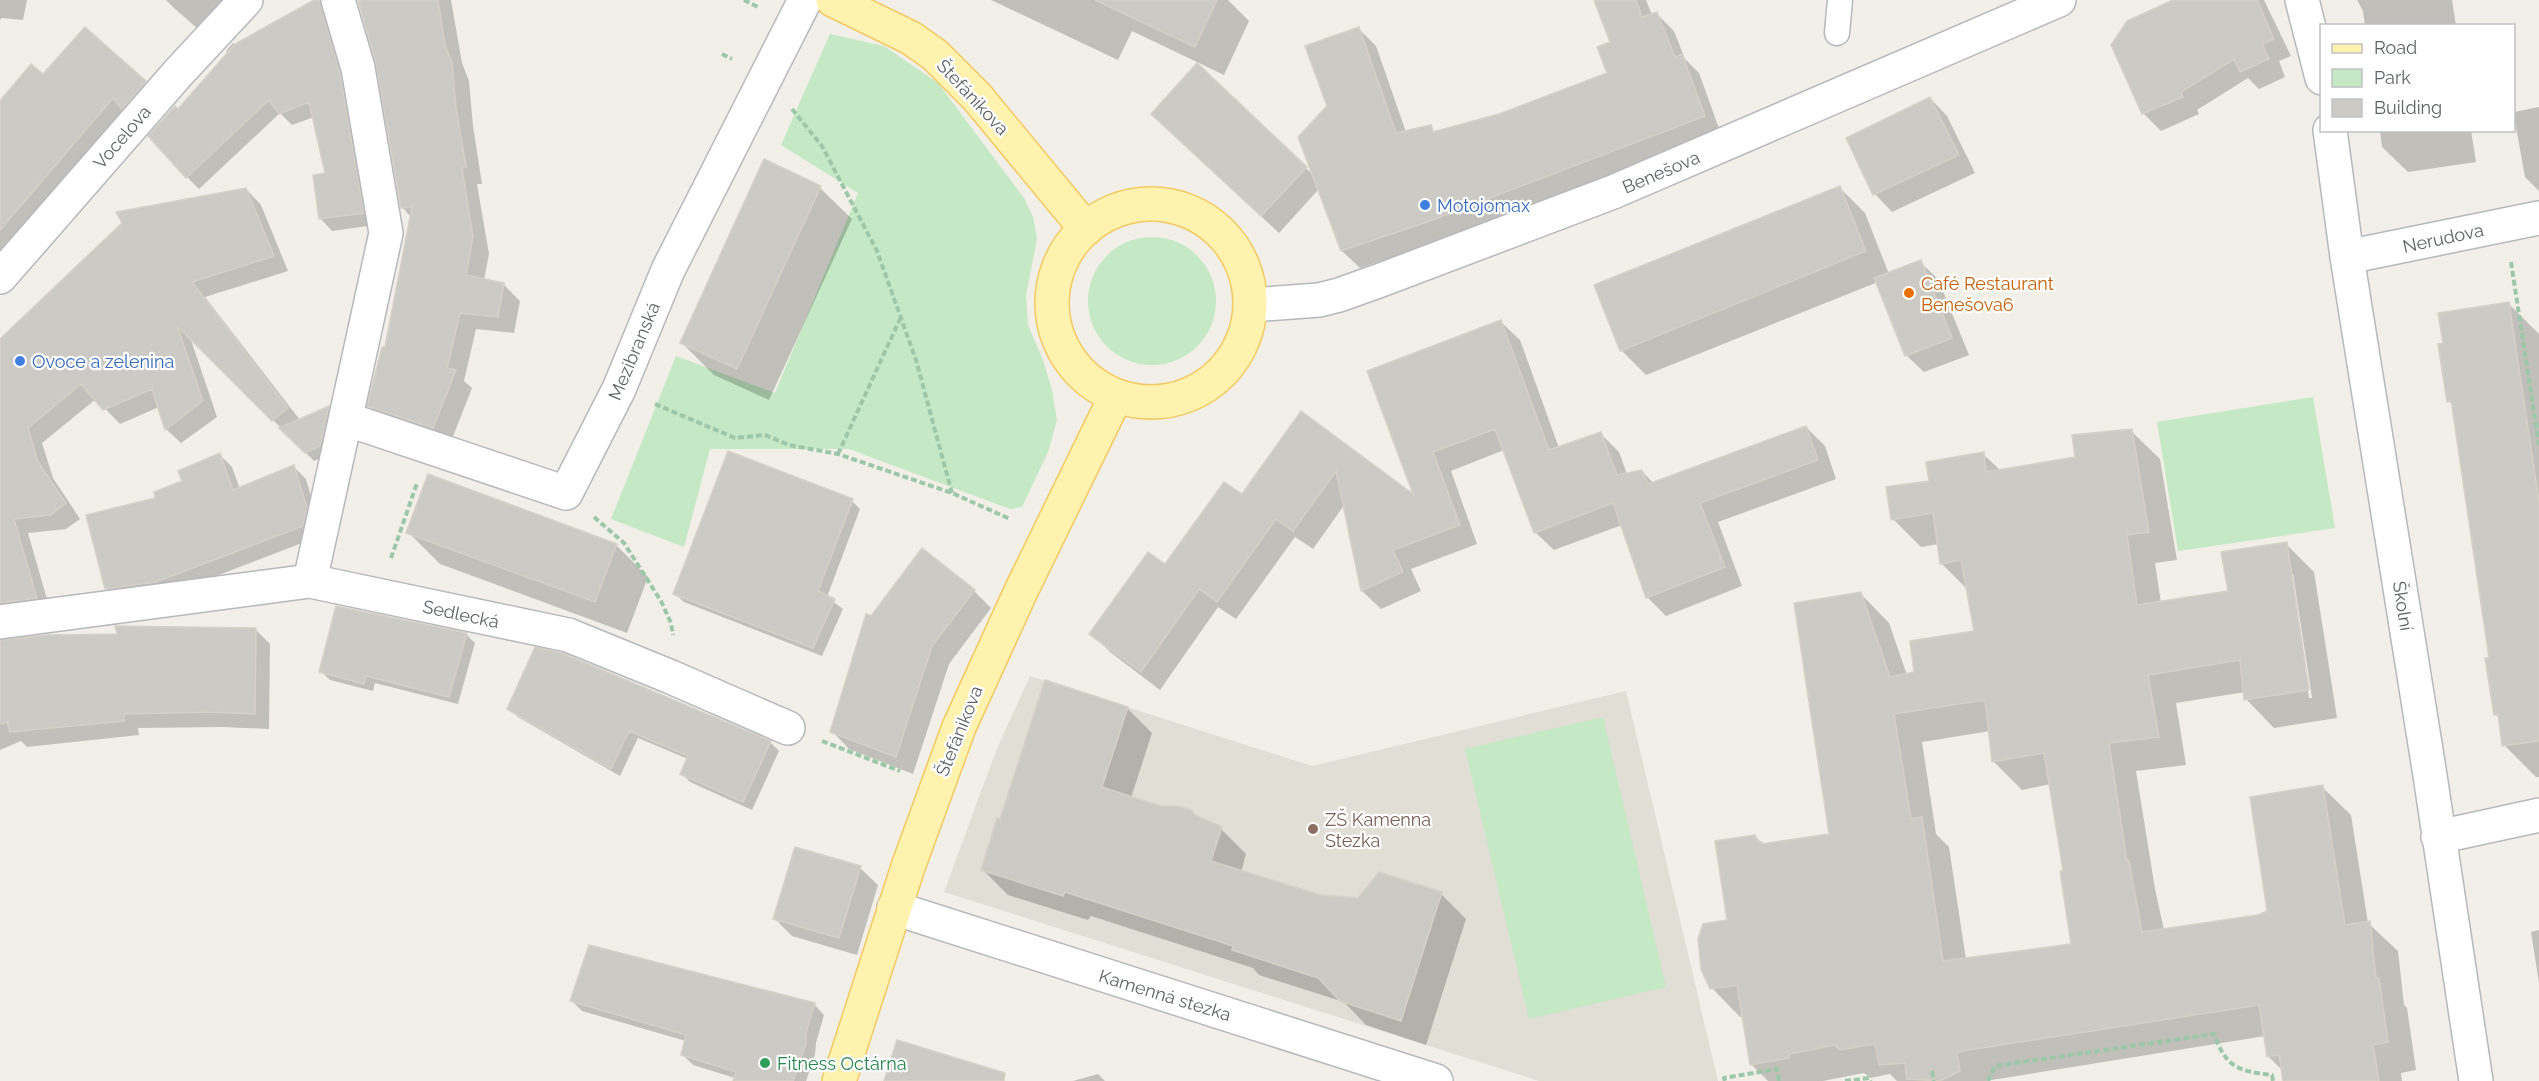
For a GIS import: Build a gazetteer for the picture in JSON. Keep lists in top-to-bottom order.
{
  "streets": {
    "main road": ["Štefánikova"],
    "street": [
      "Vocelova",
      "Benešova",
      "Nerudova",
      "Mezibranská",
      "Školní",
      "Sedlecká",
      "Kamenná stezka"
    ]
  },
  "crossings": [
    ["Štefánikova", "Benešova"],
    ["Štefánikova", "Kamenná stezka"],
    ["Nerudova", "Školní"]
  ],
  "places": [
    "Motojomax",
    "Café Restaurant Benešova6",
    "Ovoce a zelenina",
    "ZŠ Kamenna Stezka",
    "Fitness Octárna"
  ],
  "legend": ["Road", "Park", "Building"]
}
